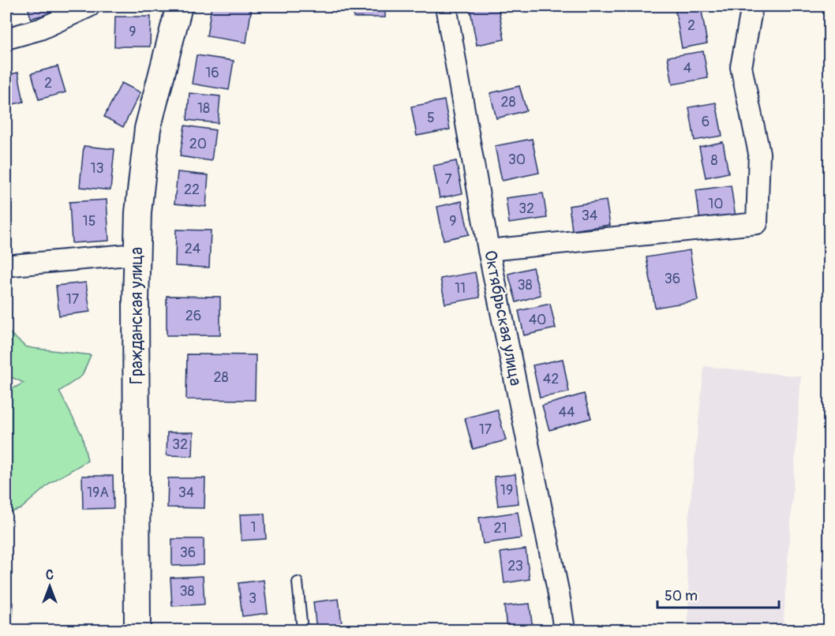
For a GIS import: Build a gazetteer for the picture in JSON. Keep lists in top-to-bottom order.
{
  "streets": {
    "street": ["Гражданская улица", "Октябрьская улица"]
  },
  "house_numbers": [
    "2",
    "9",
    "4",
    "16",
    "2",
    "28",
    "18",
    "5",
    "6",
    "20",
    "30",
    "8",
    "13",
    "7",
    "22",
    "10",
    "32",
    "34",
    "15",
    "9",
    "24",
    "36",
    "38",
    "11",
    "17",
    "26",
    "40",
    "28",
    "42",
    "44",
    "17",
    "32",
    "19",
    "19А",
    "34",
    "1",
    "21",
    "36",
    "23",
    "38",
    "3"
  ],
  "scale_bar": "50 m",
  "north": "top"
}
